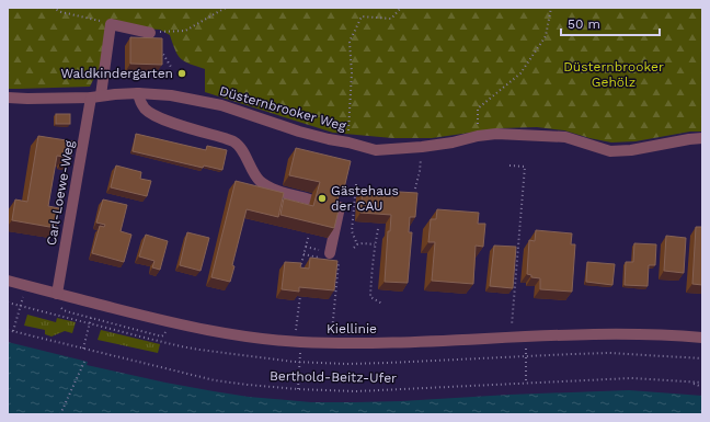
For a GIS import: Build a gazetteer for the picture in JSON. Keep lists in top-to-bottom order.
{
  "streets": {
    "street": ["Düsternbrooker Weg", "Carl-Loewe-Weg", "Kiellinie"],
    "path": ["Berthold-Beitz-Ufer"]
  },
  "crossings": [
    ["Düsternbrooker Weg", "Carl-Loewe-Weg"],
    ["Carl-Loewe-Weg", "Kiellinie"]
  ],
  "parks": ["Düsternbrooker Gehölz"],
  "places": ["Waldkindergarten", "Gästehaus der CAU"],
  "scale_bar": "50 m"
}
